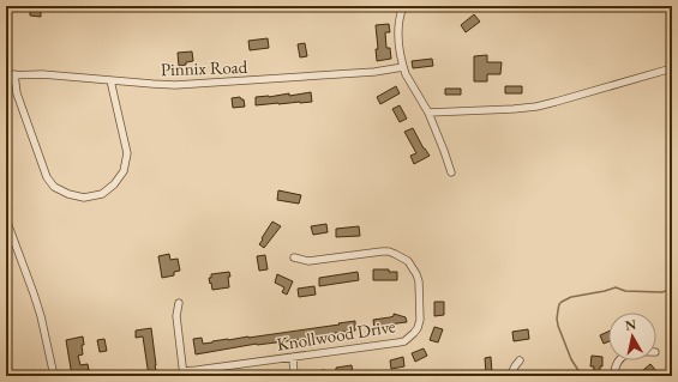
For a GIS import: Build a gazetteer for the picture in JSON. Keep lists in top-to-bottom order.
{
  "streets": {
    "street": ["Pinnix Road", "Knollwood Drive"]
  },
  "north": "top"
}
